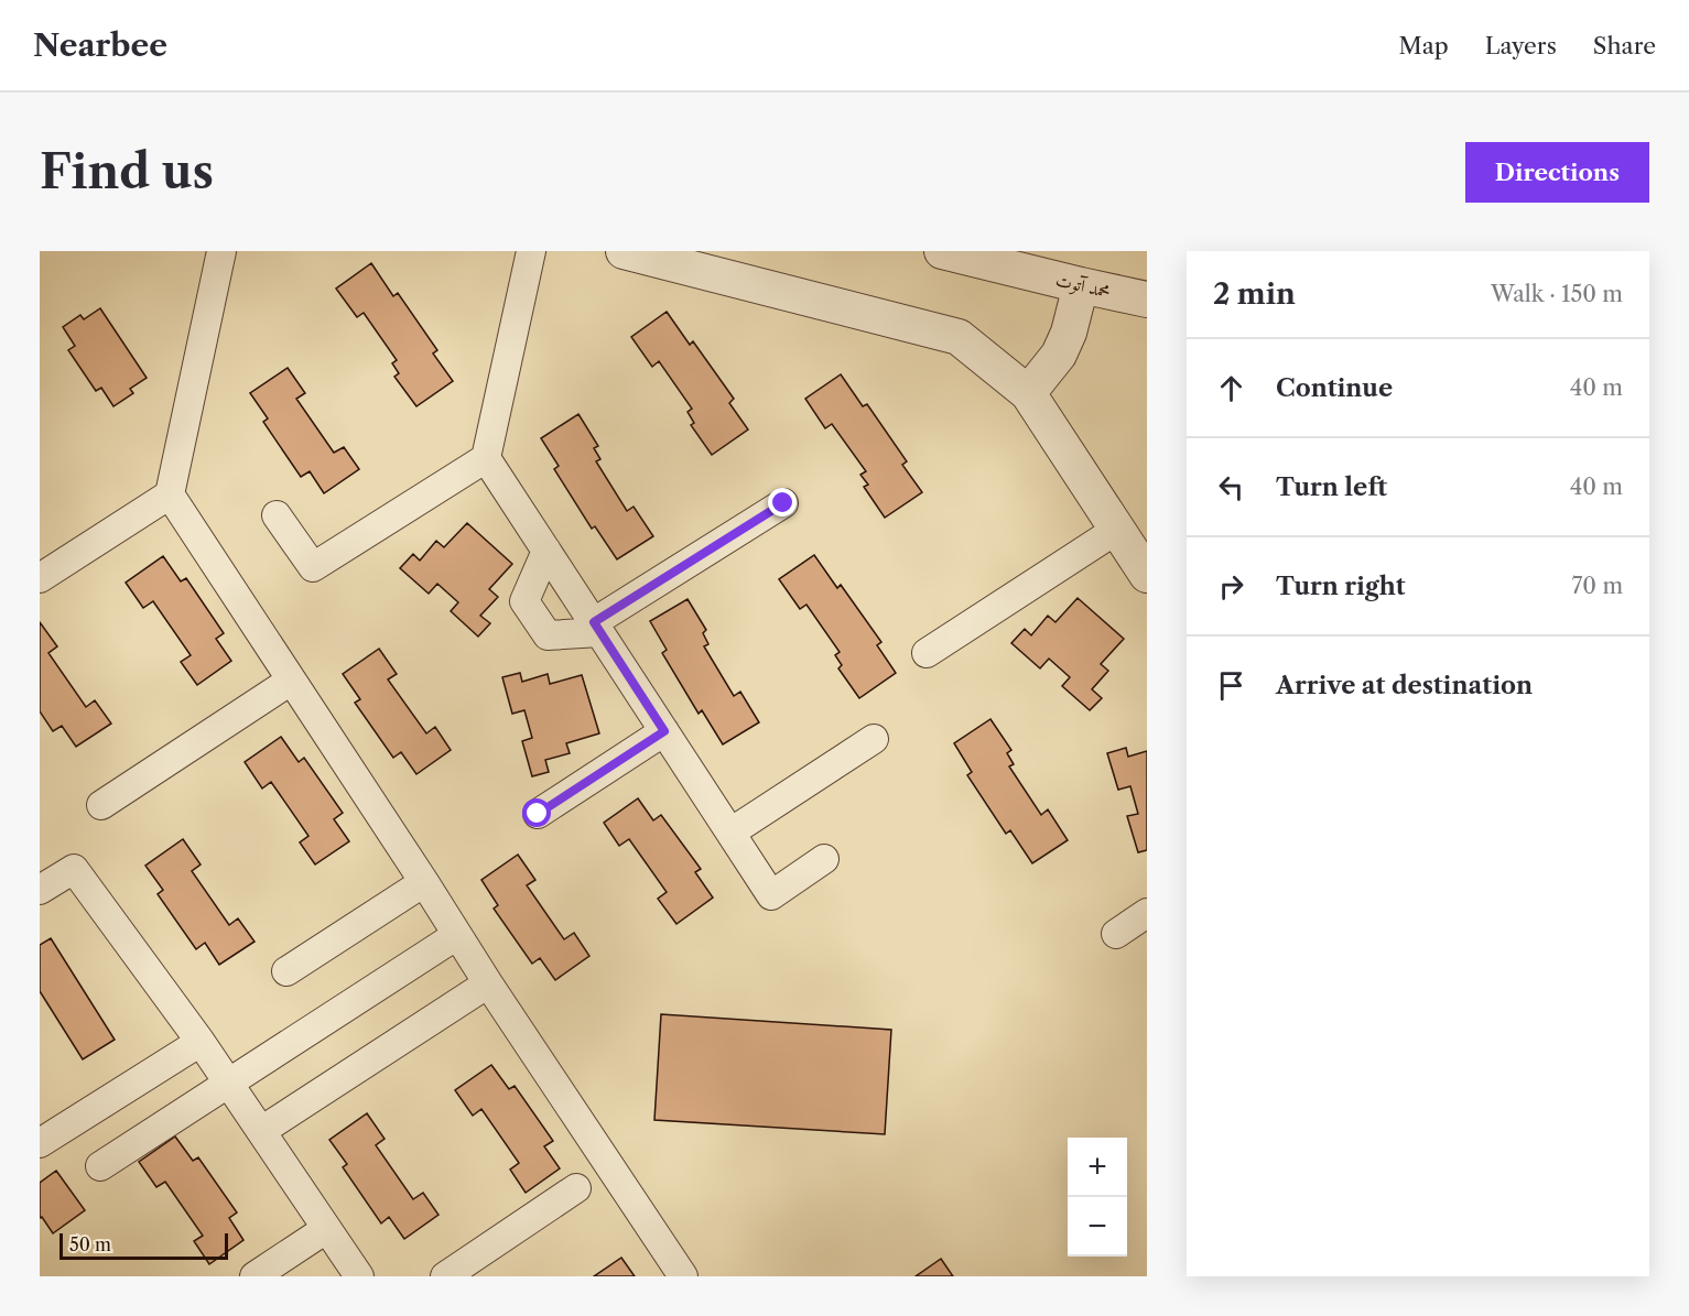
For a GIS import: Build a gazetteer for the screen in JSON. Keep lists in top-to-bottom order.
{
  "streets": {
    "street": ["محمد آتوت"]
  },
  "scale_bar": "50 m",
  "page": {
    "header": "Nearbee",
    "nav": ["Map", "Layers", "Share"],
    "buttons": "Directions",
    "title": "Find us",
    "heading": ["2 min", "Walk · 150 m"],
    "list": [
      ["Continue", "40 m"],
      ["Turn left", "40 m"],
      ["Turn right", "70 m"],
      "Arrive at destination"
    ],
    "map_buttons": ["+", "−"],
    "scale": "50 m"
  }
}
